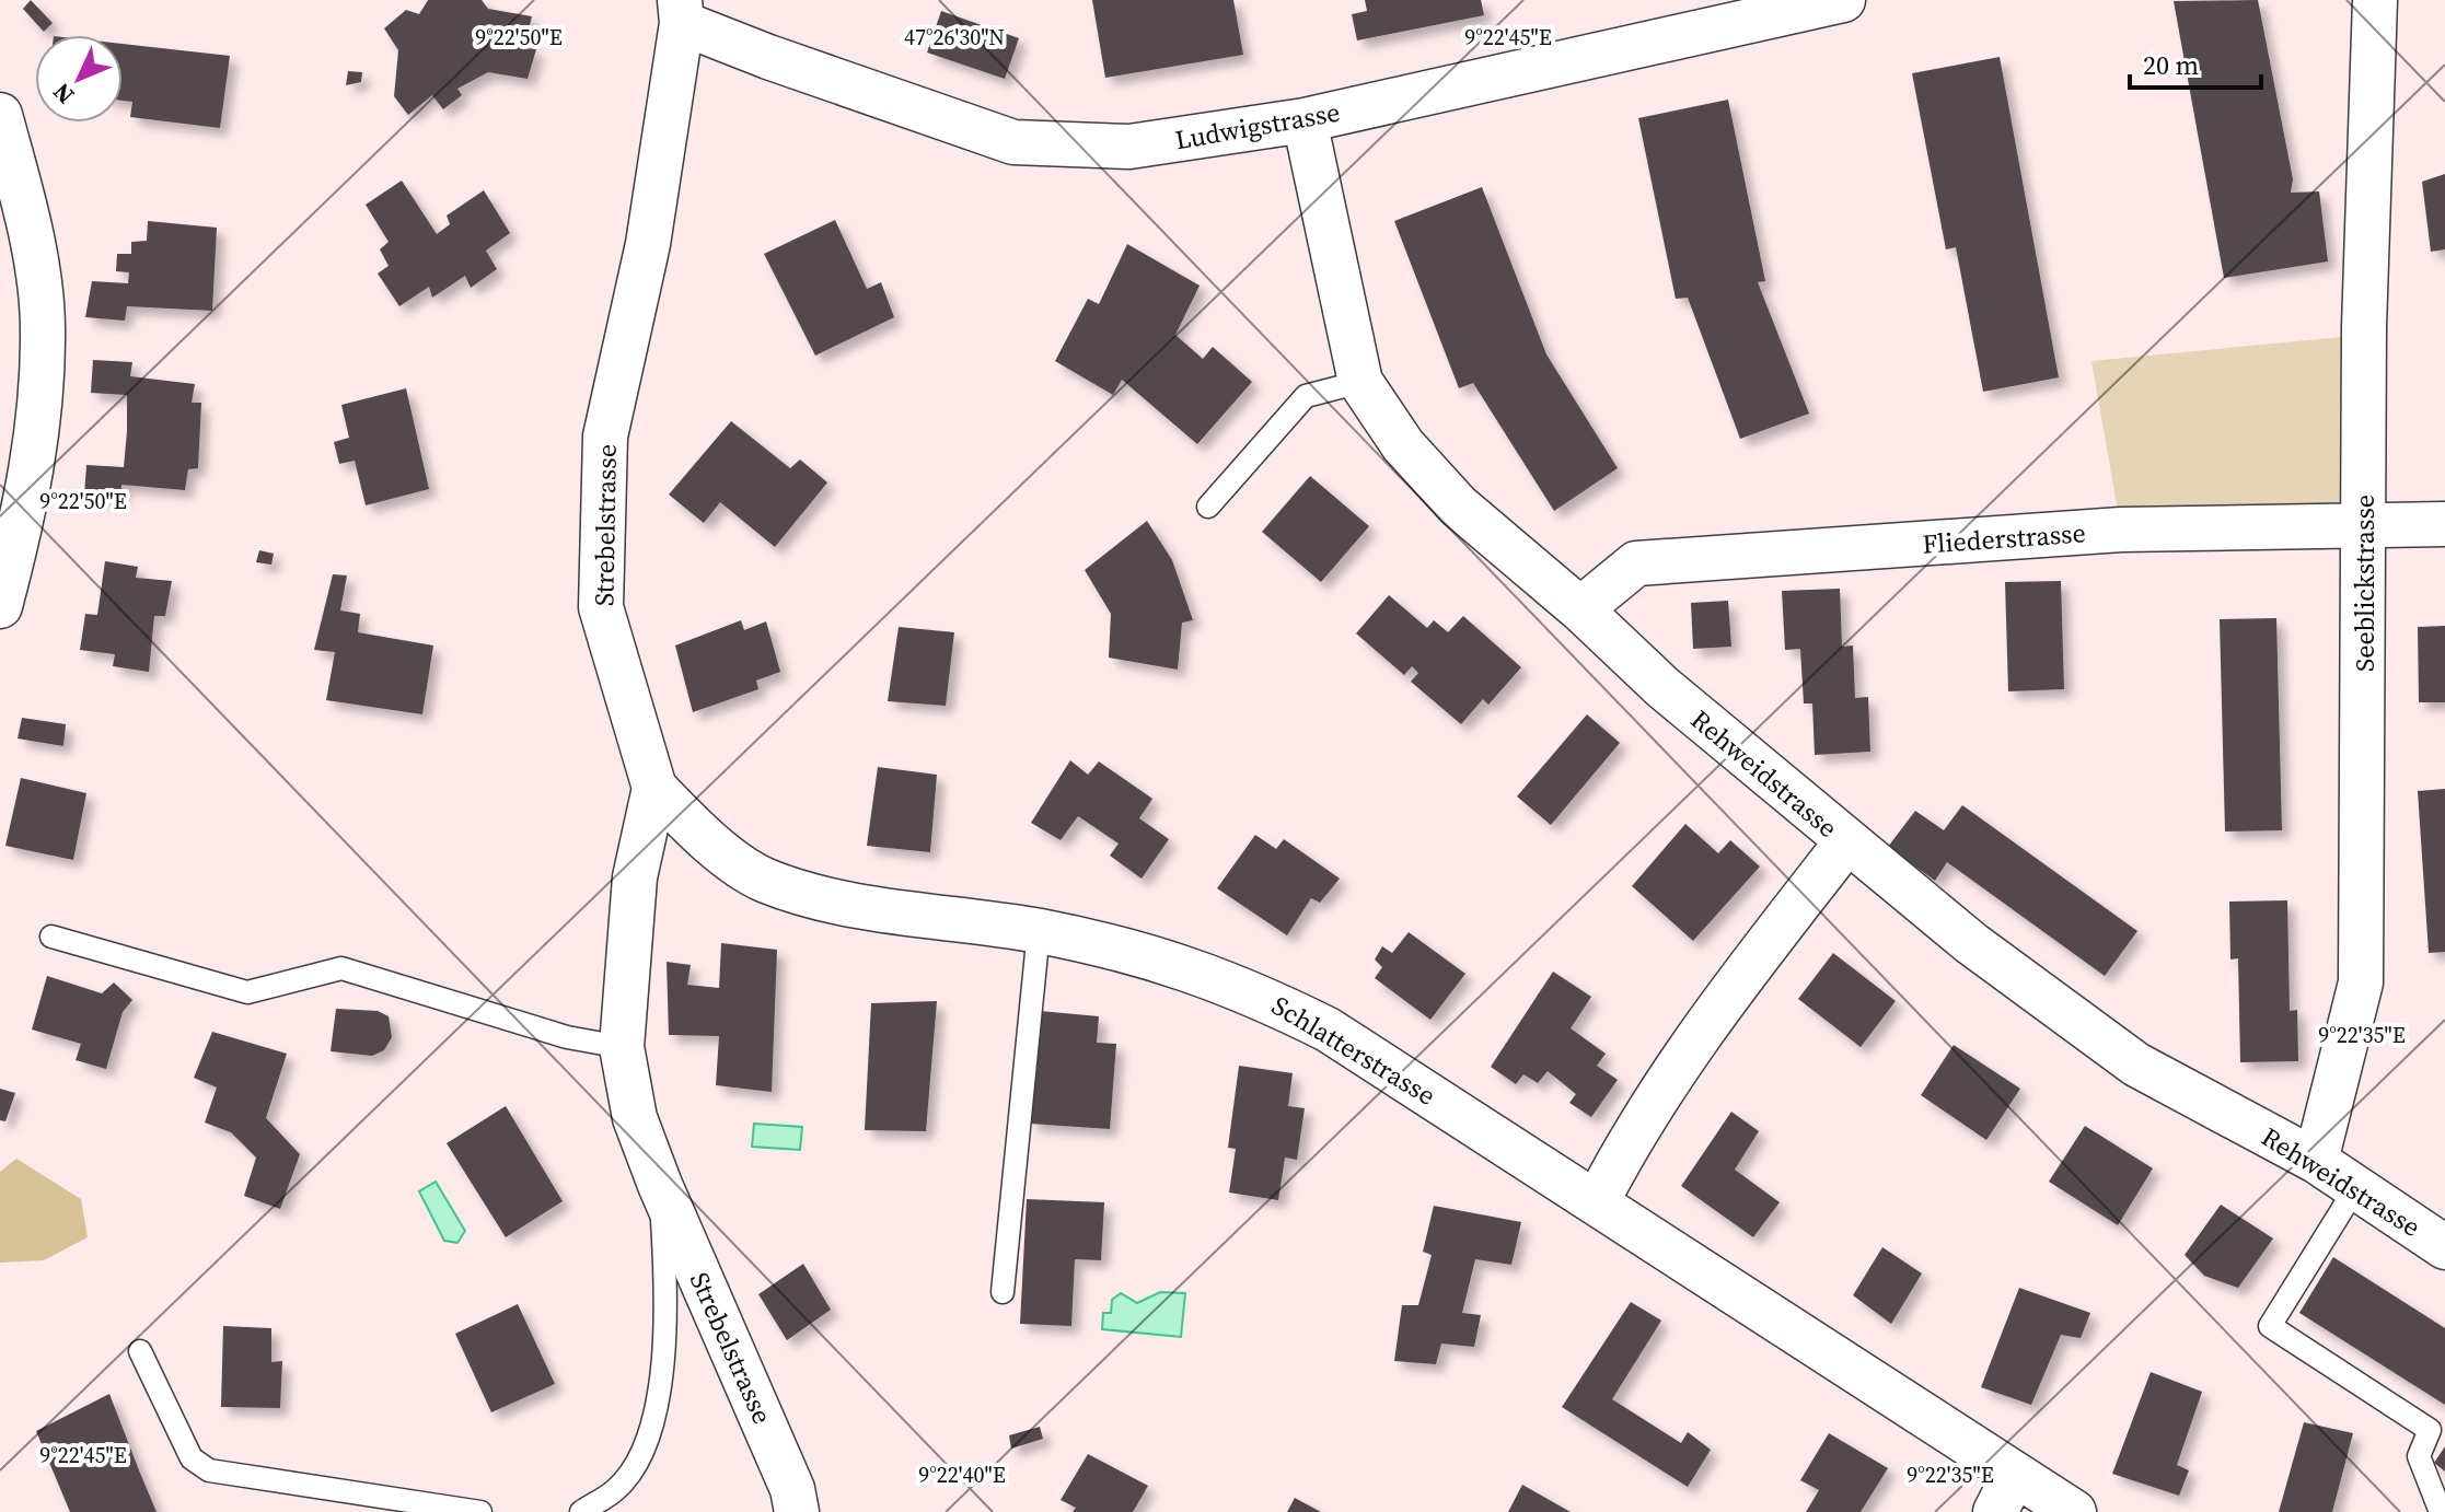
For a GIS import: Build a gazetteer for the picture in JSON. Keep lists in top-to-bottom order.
{
  "streets": {
    "street": [
      "Ludwigstrasse",
      "Strebelstrasse",
      "Fliederstrasse",
      "Seeblickstrasse",
      "Rehweidstrasse",
      "Schlatterstrasse"
    ]
  },
  "crossings": [
    ["Ludwigstrasse", "Strebelstrasse"],
    ["Ludwigstrasse", "Rehweidstrasse"],
    ["Strebelstrasse", "Schlatterstrasse"],
    ["Fliederstrasse", "Seeblickstrasse"],
    ["Fliederstrasse", "Rehweidstrasse"],
    ["Seeblickstrasse", "Rehweidstrasse"]
  ],
  "scale_bar": "20 m",
  "north": "bottom left",
  "coordinates": [
    "9°22'50\"E",
    "9°22'45\"E",
    "47°26'30\"N",
    "9°22'35\"E",
    "9°22'40\"E"
  ]
}
